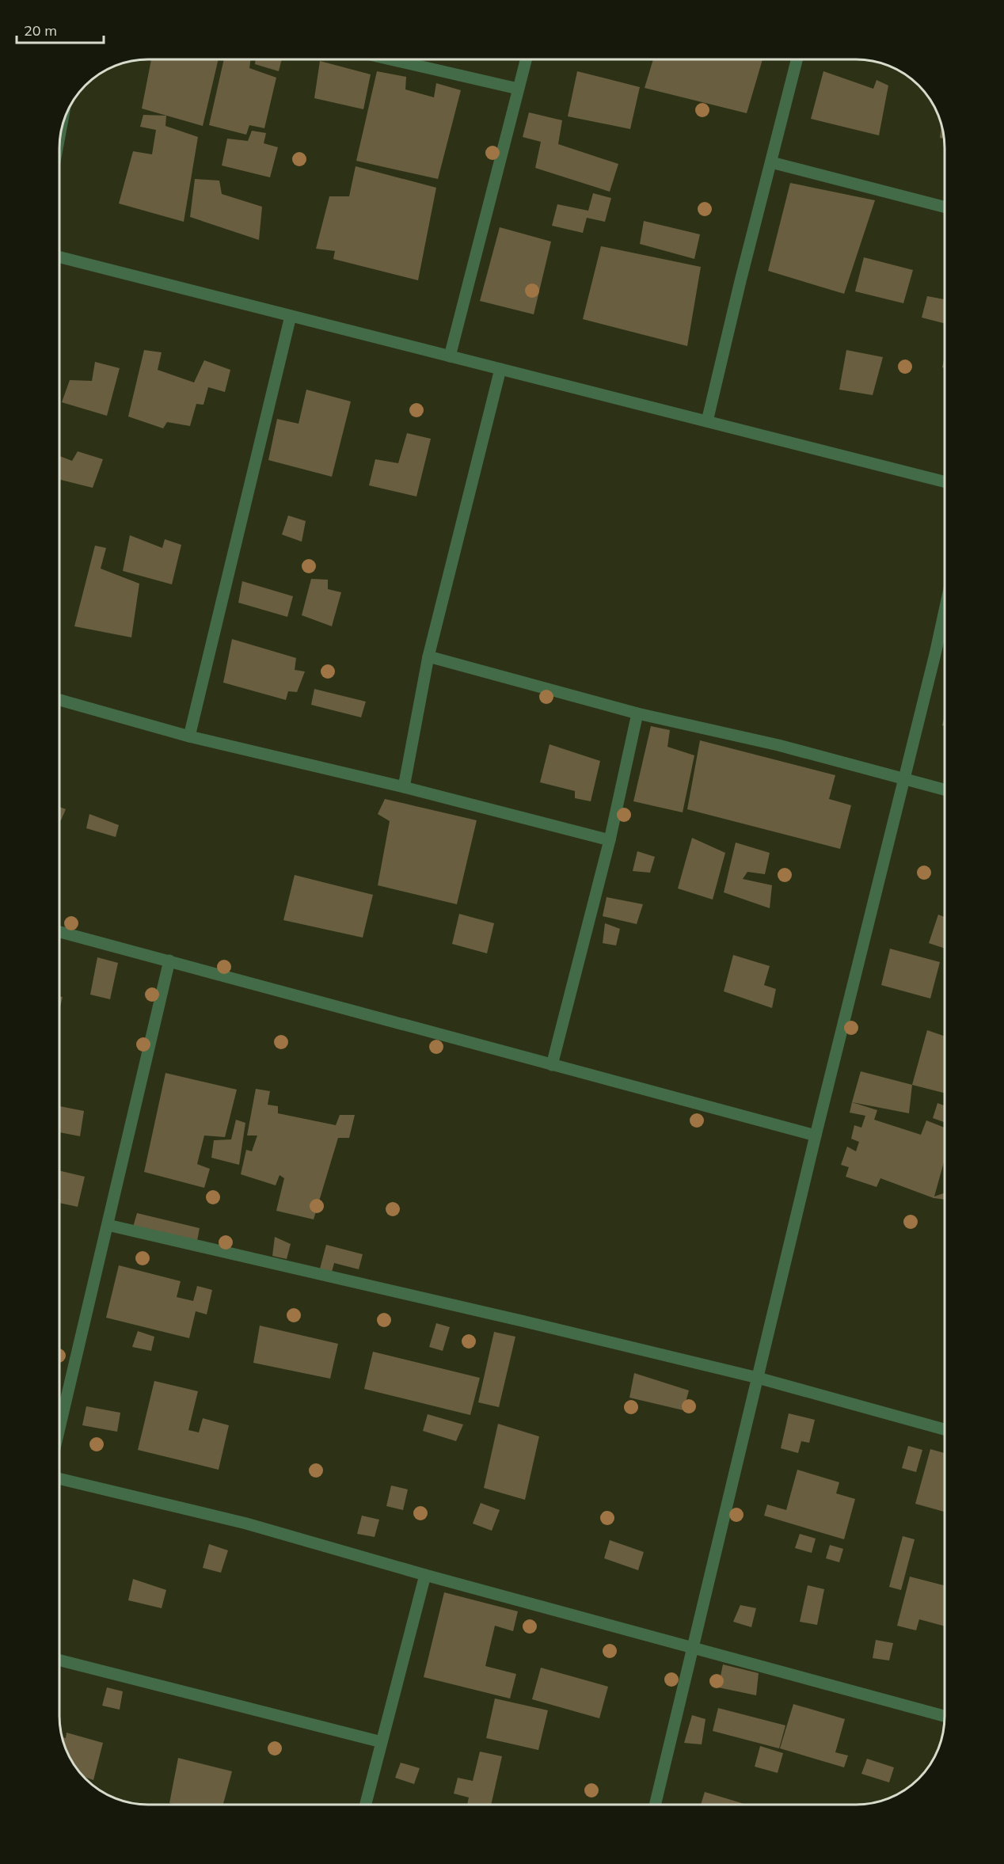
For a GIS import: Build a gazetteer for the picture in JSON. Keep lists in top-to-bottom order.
{
  "scale_bar": "20 m"
}
